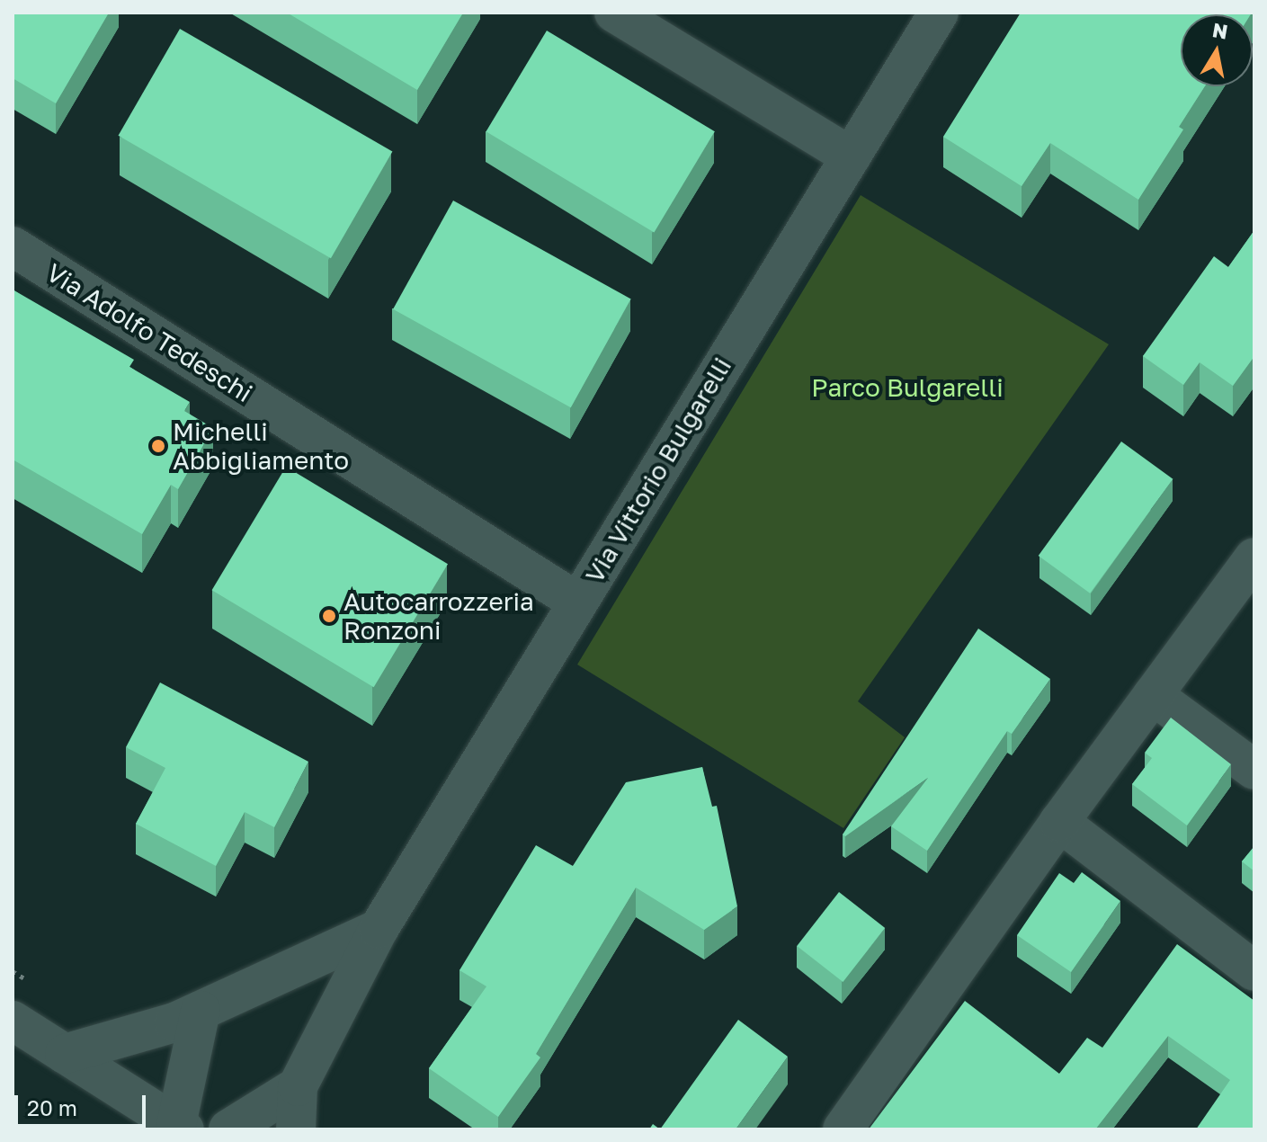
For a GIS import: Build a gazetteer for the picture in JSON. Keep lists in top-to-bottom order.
{
  "streets": {
    "street": ["Via Adolfo Tedeschi", "Via Vittorio Bulgarelli"]
  },
  "crossings": [
    ["Via Adolfo Tedeschi", "Via Vittorio Bulgarelli"]
  ],
  "parks": ["Parco Bulgarelli"],
  "places": ["Michelli Abbigliamento", "Autocarrozzeria Ronzoni"],
  "scale_bar": "20 m",
  "north": "top"
}
